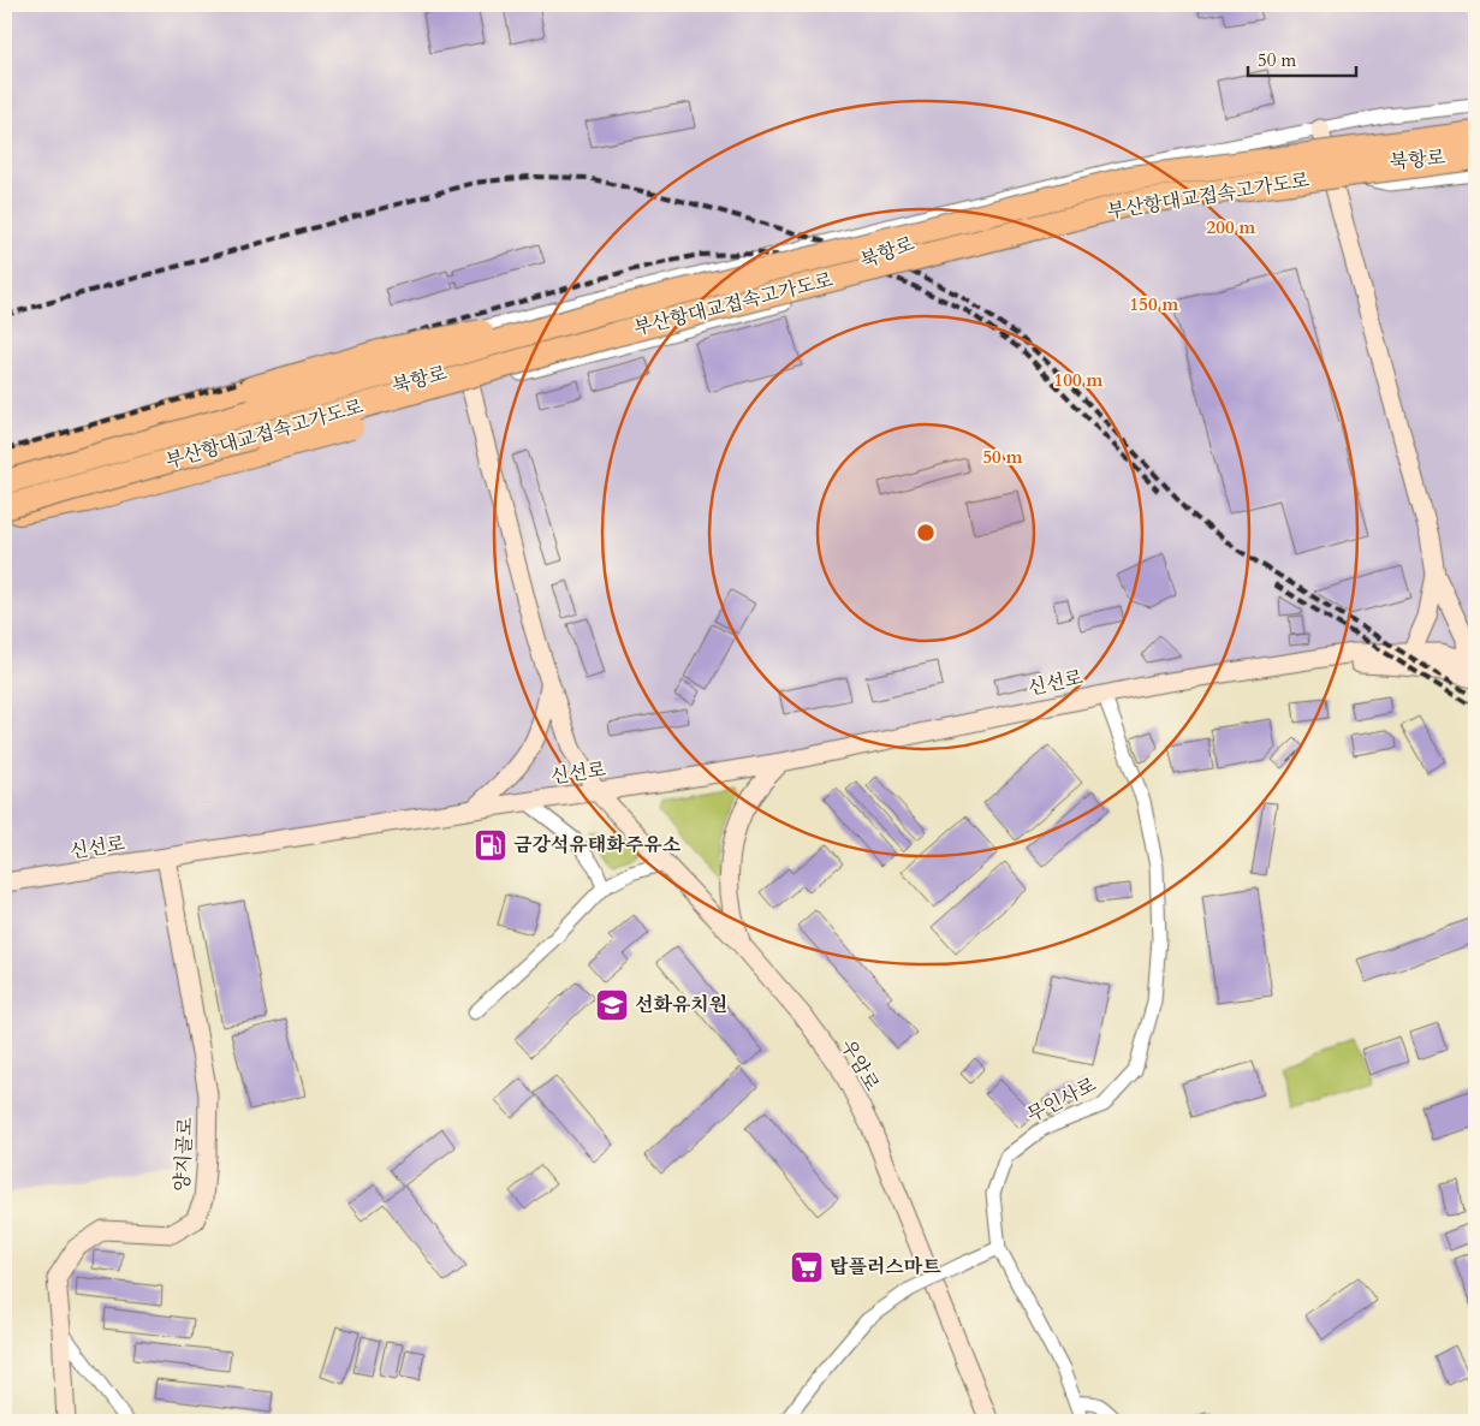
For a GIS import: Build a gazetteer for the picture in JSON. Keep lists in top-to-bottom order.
{
  "streets": {
    "highway": ["부산항대교접속고가도로"],
    "main road": ["신선로", "우암로", "양지골로"],
    "street": ["북항로", "무인사로"]
  },
  "crossings": [
    ["북항로", "우암로"],
    ["신선로", "우암로"],
    ["신선로", "무인사로"],
    ["신선로", "양지골로"]
  ],
  "places": {
    "fuel station": ["금강석유태화주유소"],
    "school or university": ["선화유치원"],
    "supermarket": ["탑플러스마트"]
  },
  "scale_bar": "50 m",
  "rings": [
    "200 m",
    "150 m",
    "100 m",
    "50 m"
  ]
}
